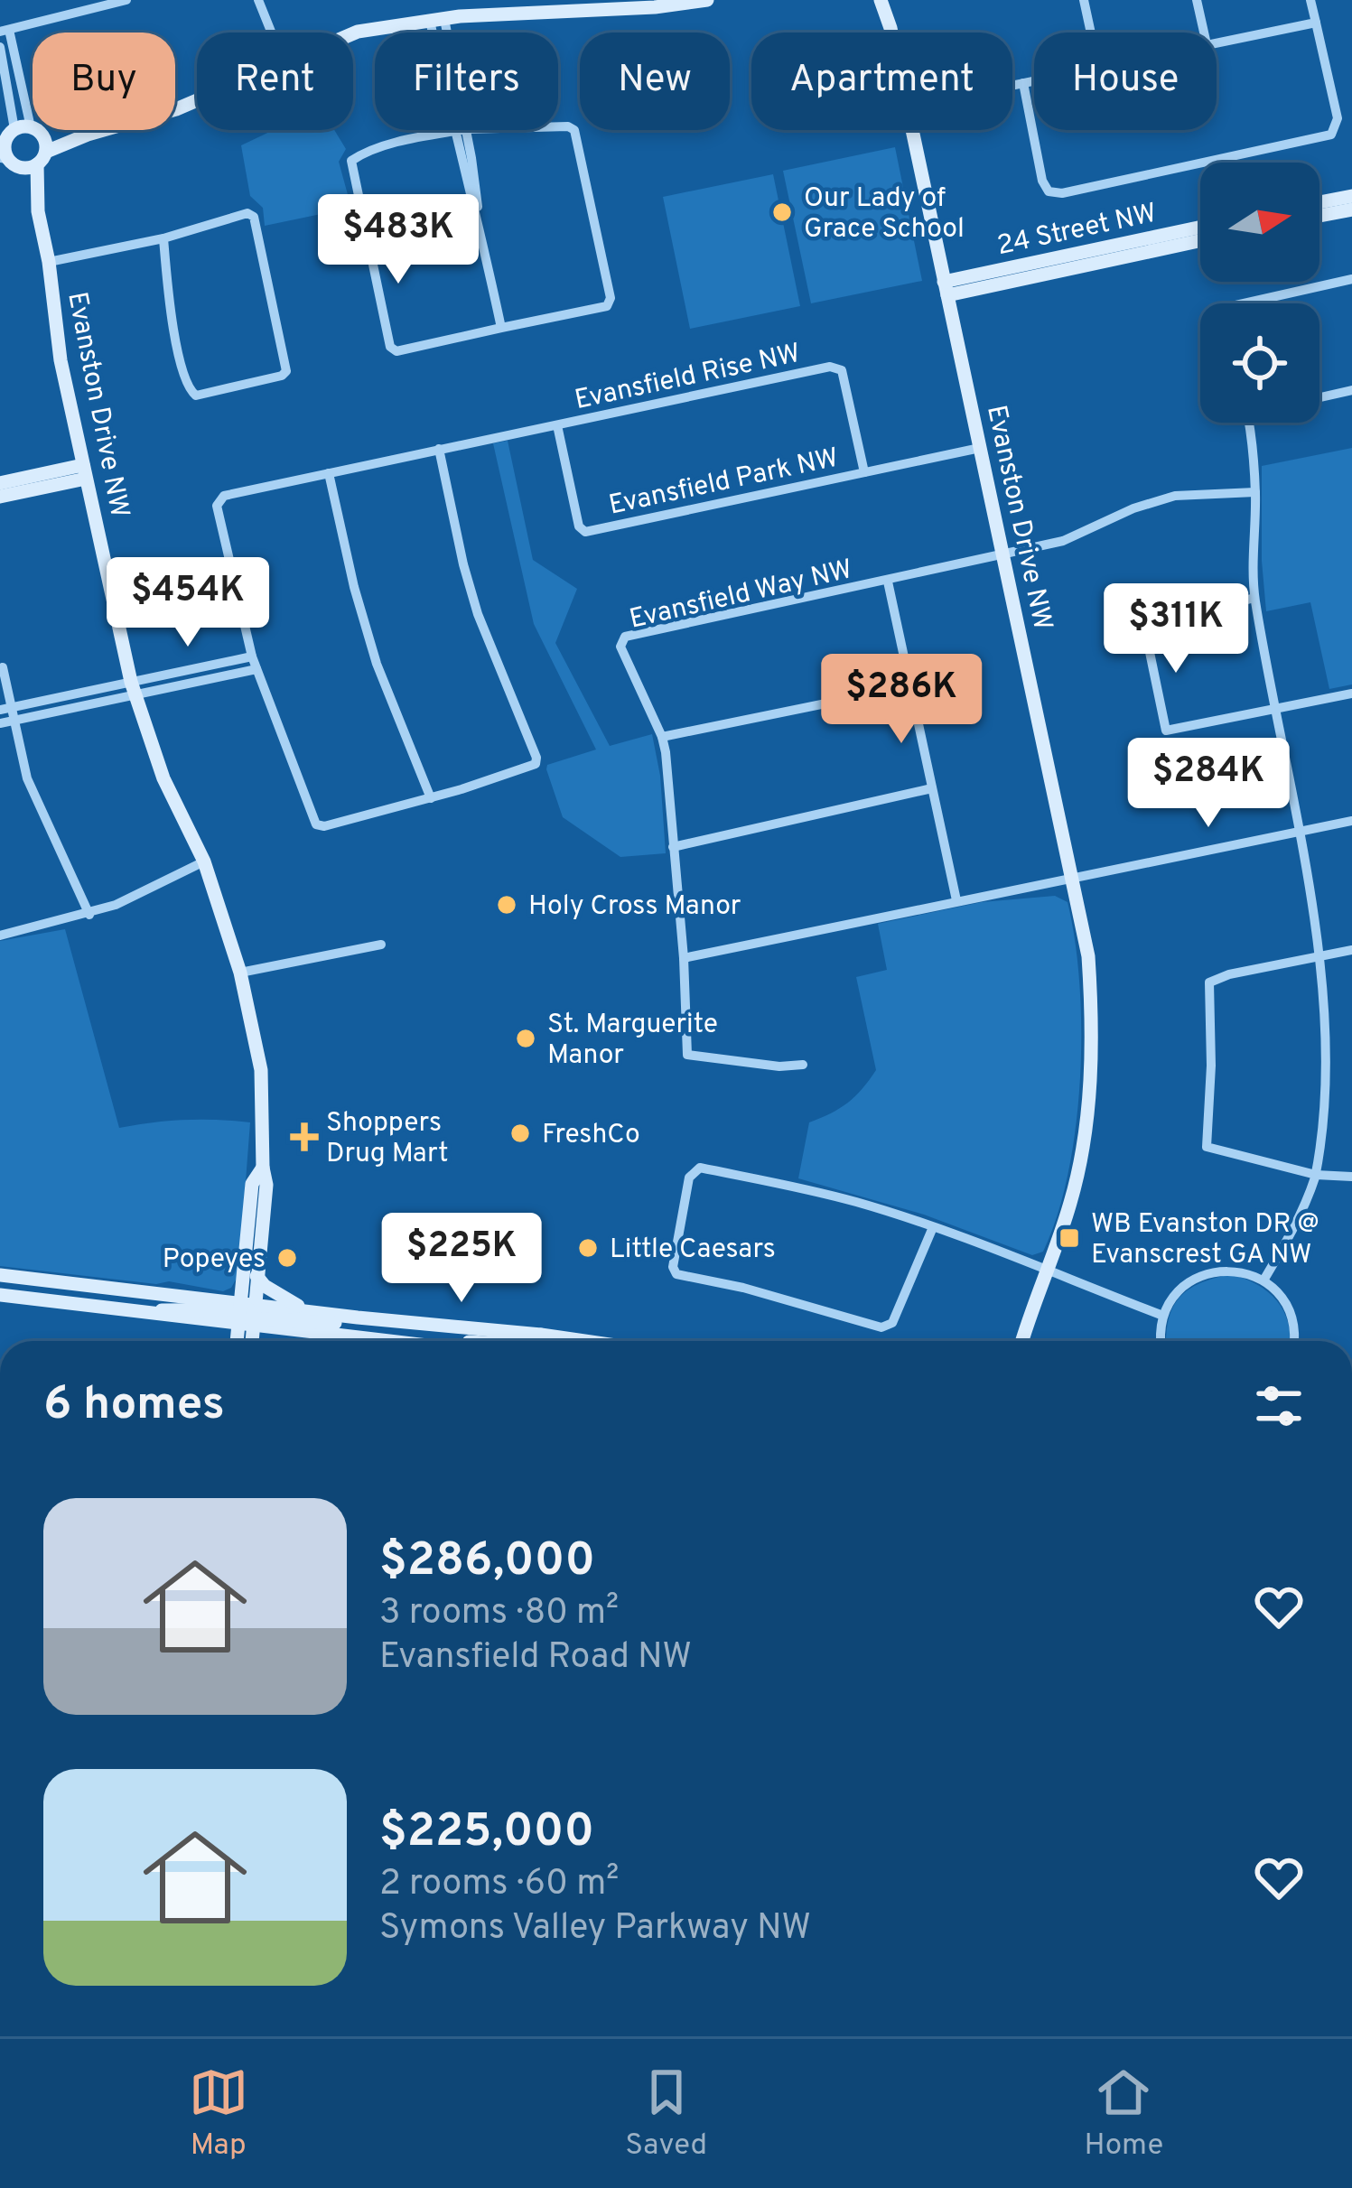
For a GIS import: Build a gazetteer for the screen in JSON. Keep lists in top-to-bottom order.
{
  "streets": {
    "street": [
      "24 Street NW",
      "Evansfield Rise NW",
      "Evanston Drive NW",
      "Evansfield Park NW",
      "Evansfield Way NW"
    ]
  },
  "crossings": [
    ["24 Street NW", "Evanston Drive NW"],
    ["Evansfield Rise NW", "Evansfield Park NW"],
    ["Evanston Drive NW", "Evansfield Park NW"],
    ["Evanston Drive NW", "Evansfield Way NW"]
  ],
  "places": {
    "other": [
      "Our Lady of Grace School",
      "Holy Cross Manor",
      "St. Marguerite Manor",
      "FreshCo",
      "Little Caesars",
      "Popeyes"
    ],
    "health": ["Shoppers Drug Mart"],
    "transit": ["WB Evanston DR @ Evanscrest GA NW"]
  },
  "north": "right",
  "page": {
    "chip": [
      "Buy",
      "Rent",
      "Filters",
      "New",
      "Apartment",
      "House"
    ],
    "price": [
      "$483K",
      "$454K",
      "$311K",
      "$286K",
      "$284K",
      "$225K"
    ],
    "heading": "6 homes",
    "list": [
      {
        "name": "$286,000",
        "note": "3 rooms · 80 m² · Evansfield Road NW"
      },
      {
        "name": "$225,000",
        "note": "2 rooms · 60 m² · Symons Valley Parkway NW"
      }
    ],
    "tabs": ["Map", "Saved", "Home"]
  }
}
